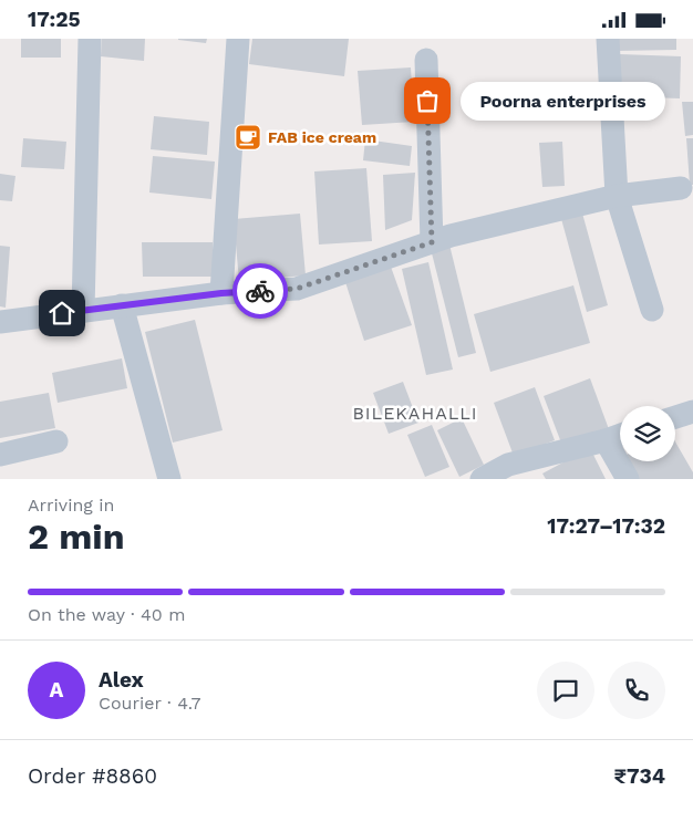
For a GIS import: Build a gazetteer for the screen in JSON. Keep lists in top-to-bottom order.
{
  "districts": ["BILEKAHALLI"],
  "places": {
    "other": ["Poorna enterprises"],
    "cafe": ["FAB ice cream"]
  },
  "page": {
    "status": "17:25",
    "bubble": "Poorna enterprises",
    "heading": ["2 min", "Arriving in", "17:27–17:32"],
    "panel": [
      "Alex",
      "Courier · 4.7",
      "Order #8860",
      "₹734"
    ],
    "bar": "On the way · 40 m",
    "round": "A"
  }
}
